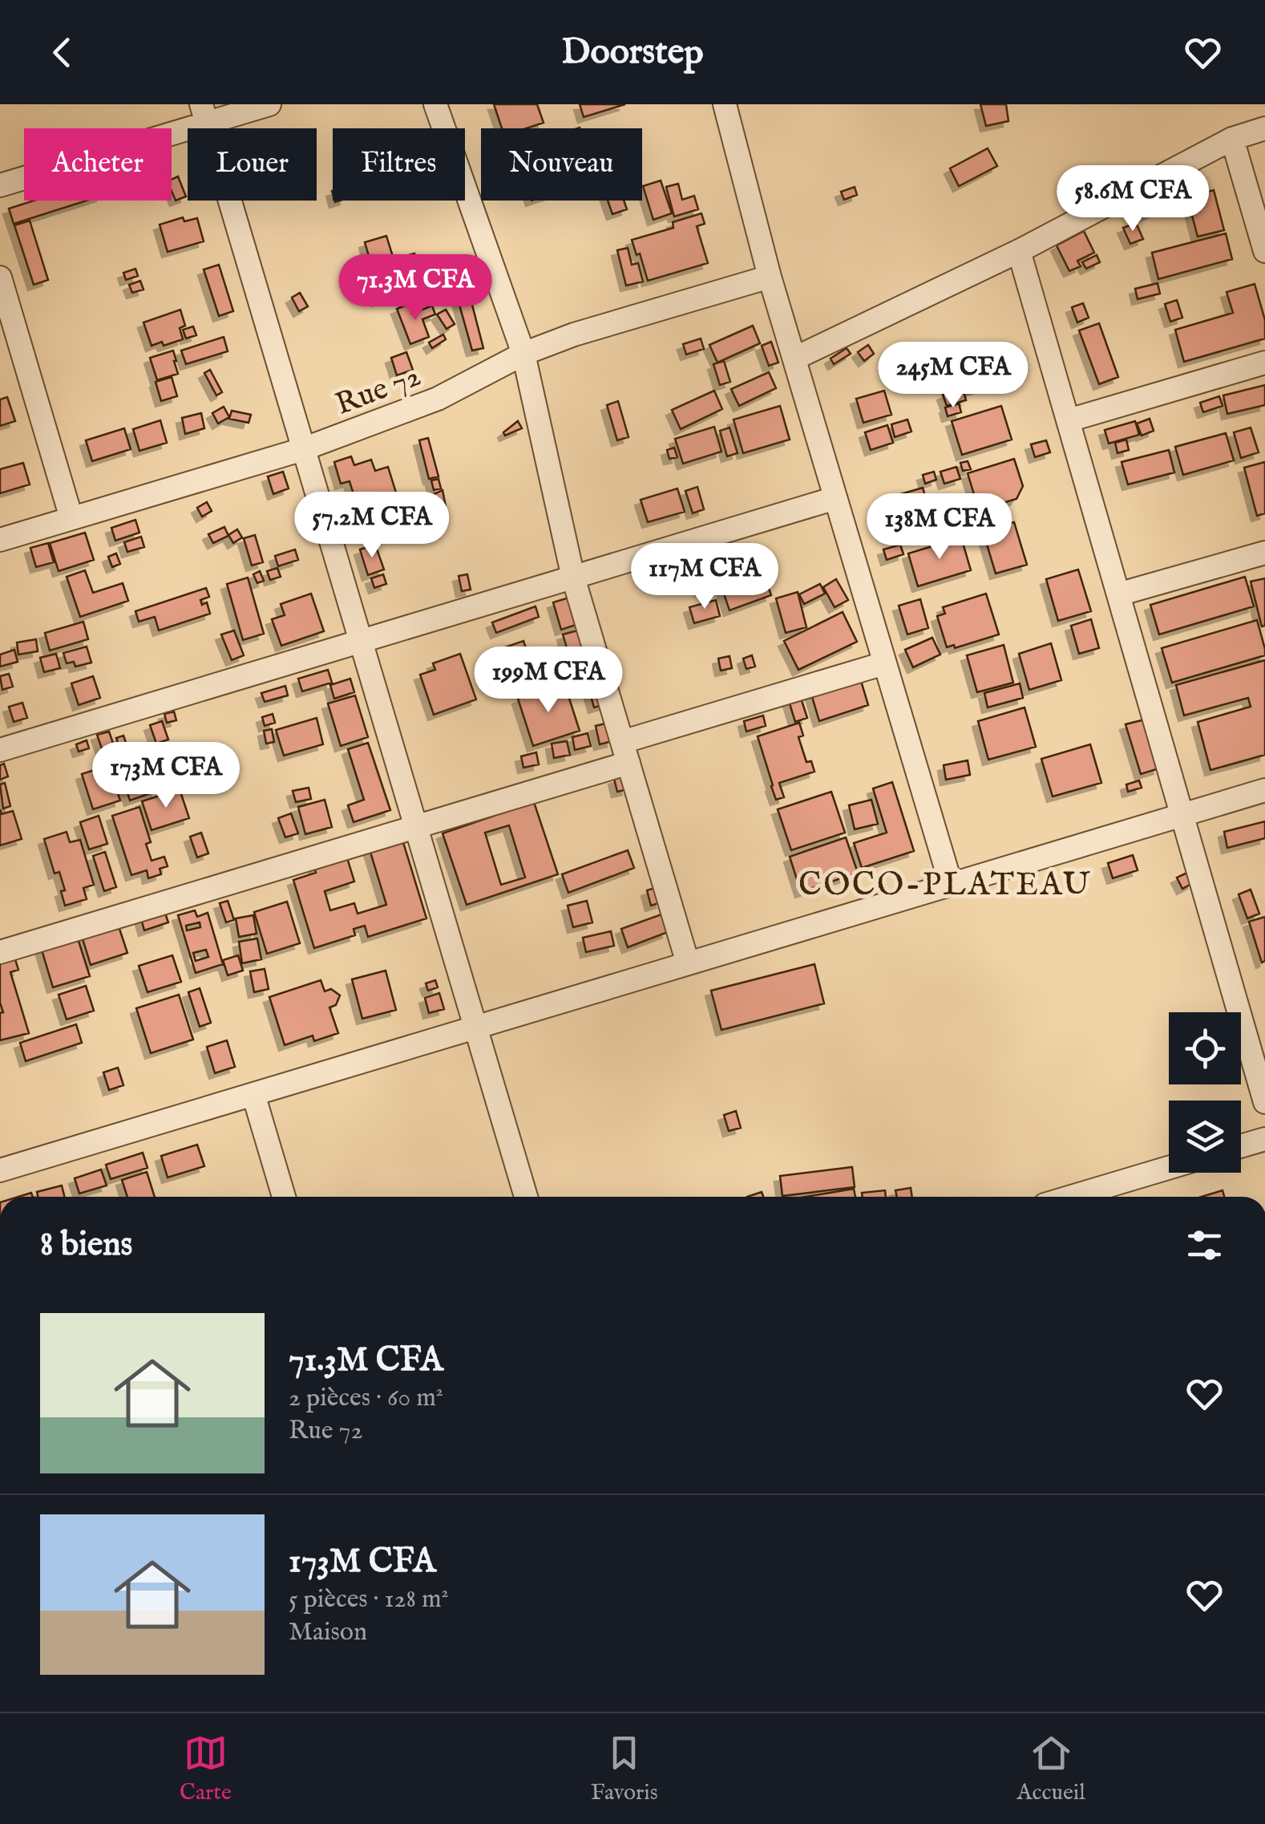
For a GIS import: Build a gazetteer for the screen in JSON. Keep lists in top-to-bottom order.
{
  "streets": {
    "street": ["Rue 72"]
  },
  "districts": ["COCO-PLATEAU"],
  "page": {
    "header": "Doorstep",
    "chip": [
      "Acheter",
      "Louer",
      "Filtres",
      "Nouveau"
    ],
    "price": [
      "58.6M CFA",
      "71.3M CFA",
      "245M CFA",
      "57.2M CFA",
      "138M CFA",
      "117M CFA",
      "199M CFA",
      "173M CFA"
    ],
    "heading": "8 biens",
    "list": [
      {
        "name": "71.3M CFA",
        "note": "2 pièces · 60 m² · Rue 72"
      },
      {
        "name": "173M CFA",
        "note": "5 pièces · 128 m² · Maison"
      }
    ],
    "tabs": ["Carte", "Favoris", "Accueil"]
  }
}
